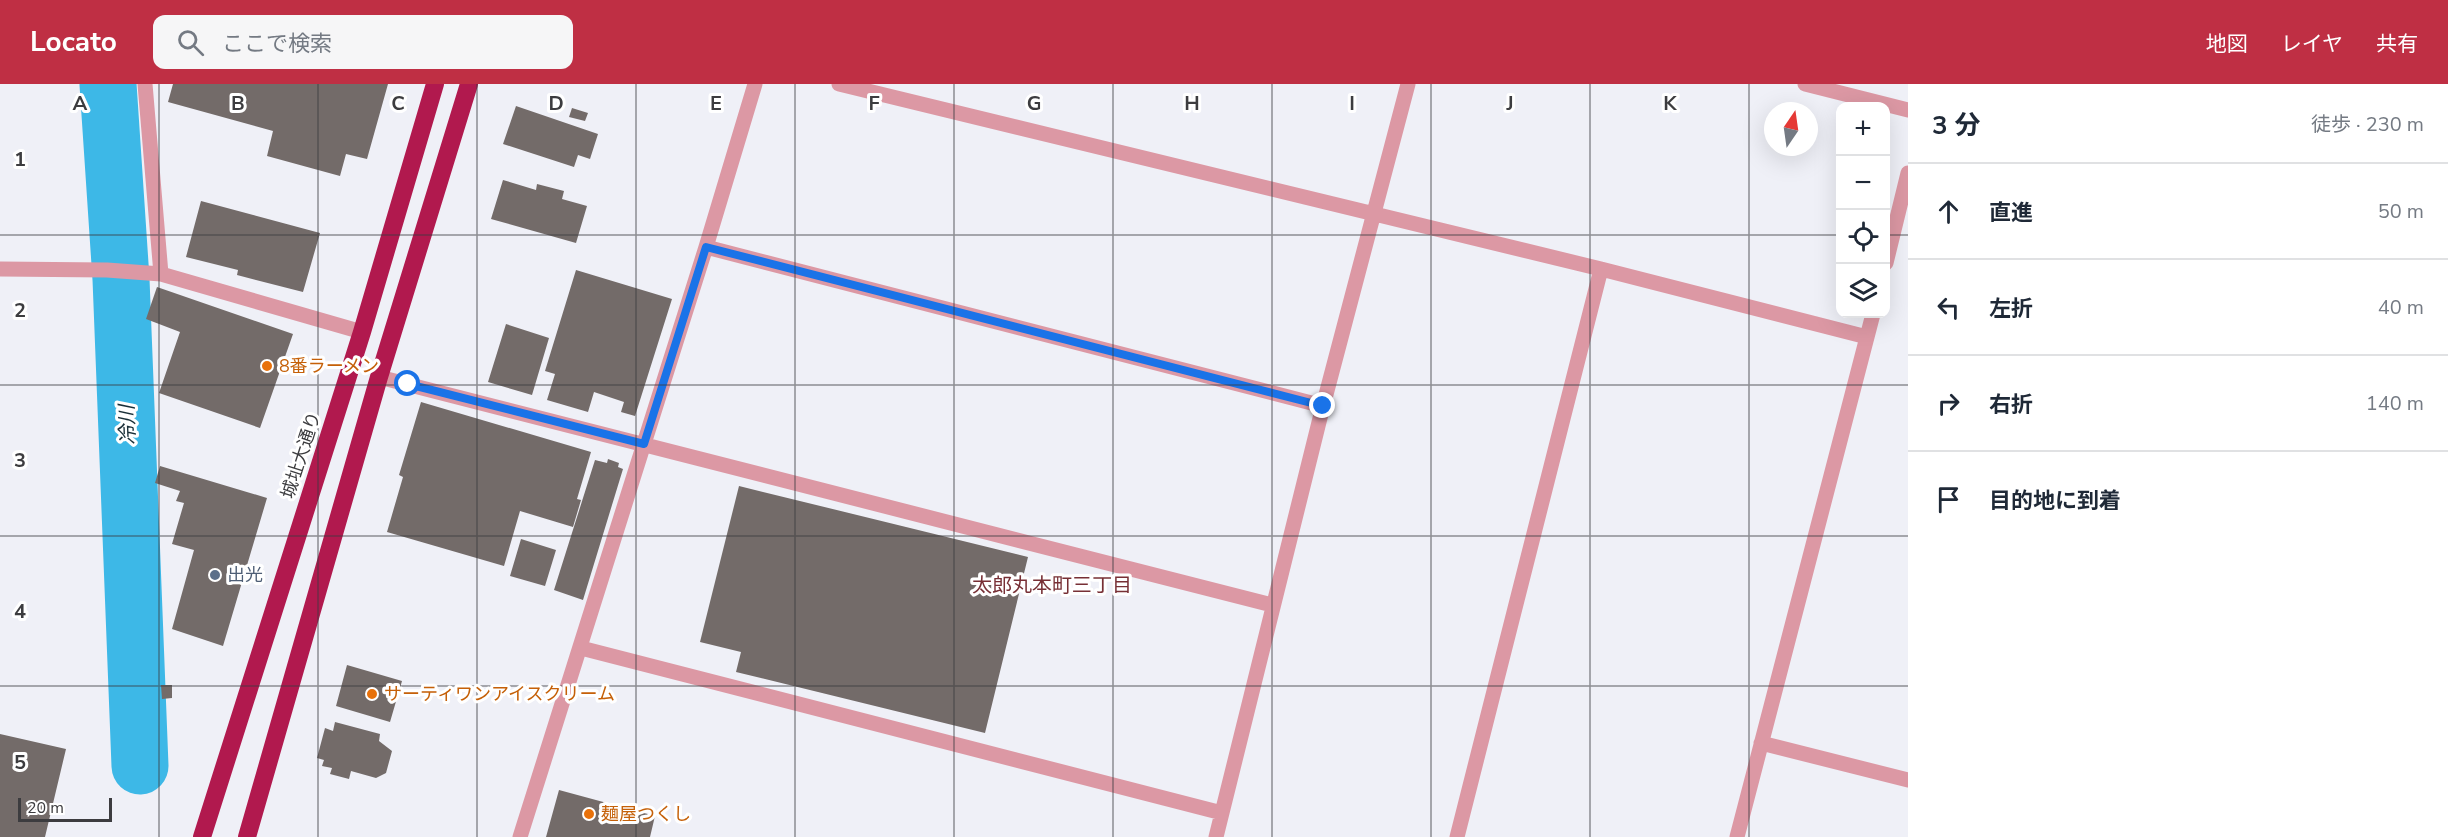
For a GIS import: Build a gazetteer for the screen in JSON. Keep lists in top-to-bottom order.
{
  "streets": {
    "highway": ["城址大通り"]
  },
  "districts": ["太郎丸本町三丁目"],
  "water": ["冷川"],
  "places": [
    "8番ラーメン",
    "出光",
    "サーティワンアイスクリーム",
    "麺屋つくし"
  ],
  "scale_bar": "20 m",
  "north": "top",
  "page": {
    "header": "Locato",
    "search": "ここで検索",
    "nav": ["地図", "レイヤ", "共有"],
    "heading": ["3 分", "徒歩 · 230 m"],
    "map_buttons": ["+", "−"],
    "list": [
      ["直進", "50 m"],
      ["左折", "40 m"],
      ["右折", "140 m"],
      "目的地に到着"
    ],
    "scale": "20 m"
  },
  "grid": {
    "columns": [
      "A",
      "B",
      "C",
      "D",
      "E",
      "F",
      "G",
      "H",
      "I",
      "J",
      "K"
    ],
    "rows": [
      "1",
      "2",
      "3",
      "4",
      "5"
    ]
  }
}
